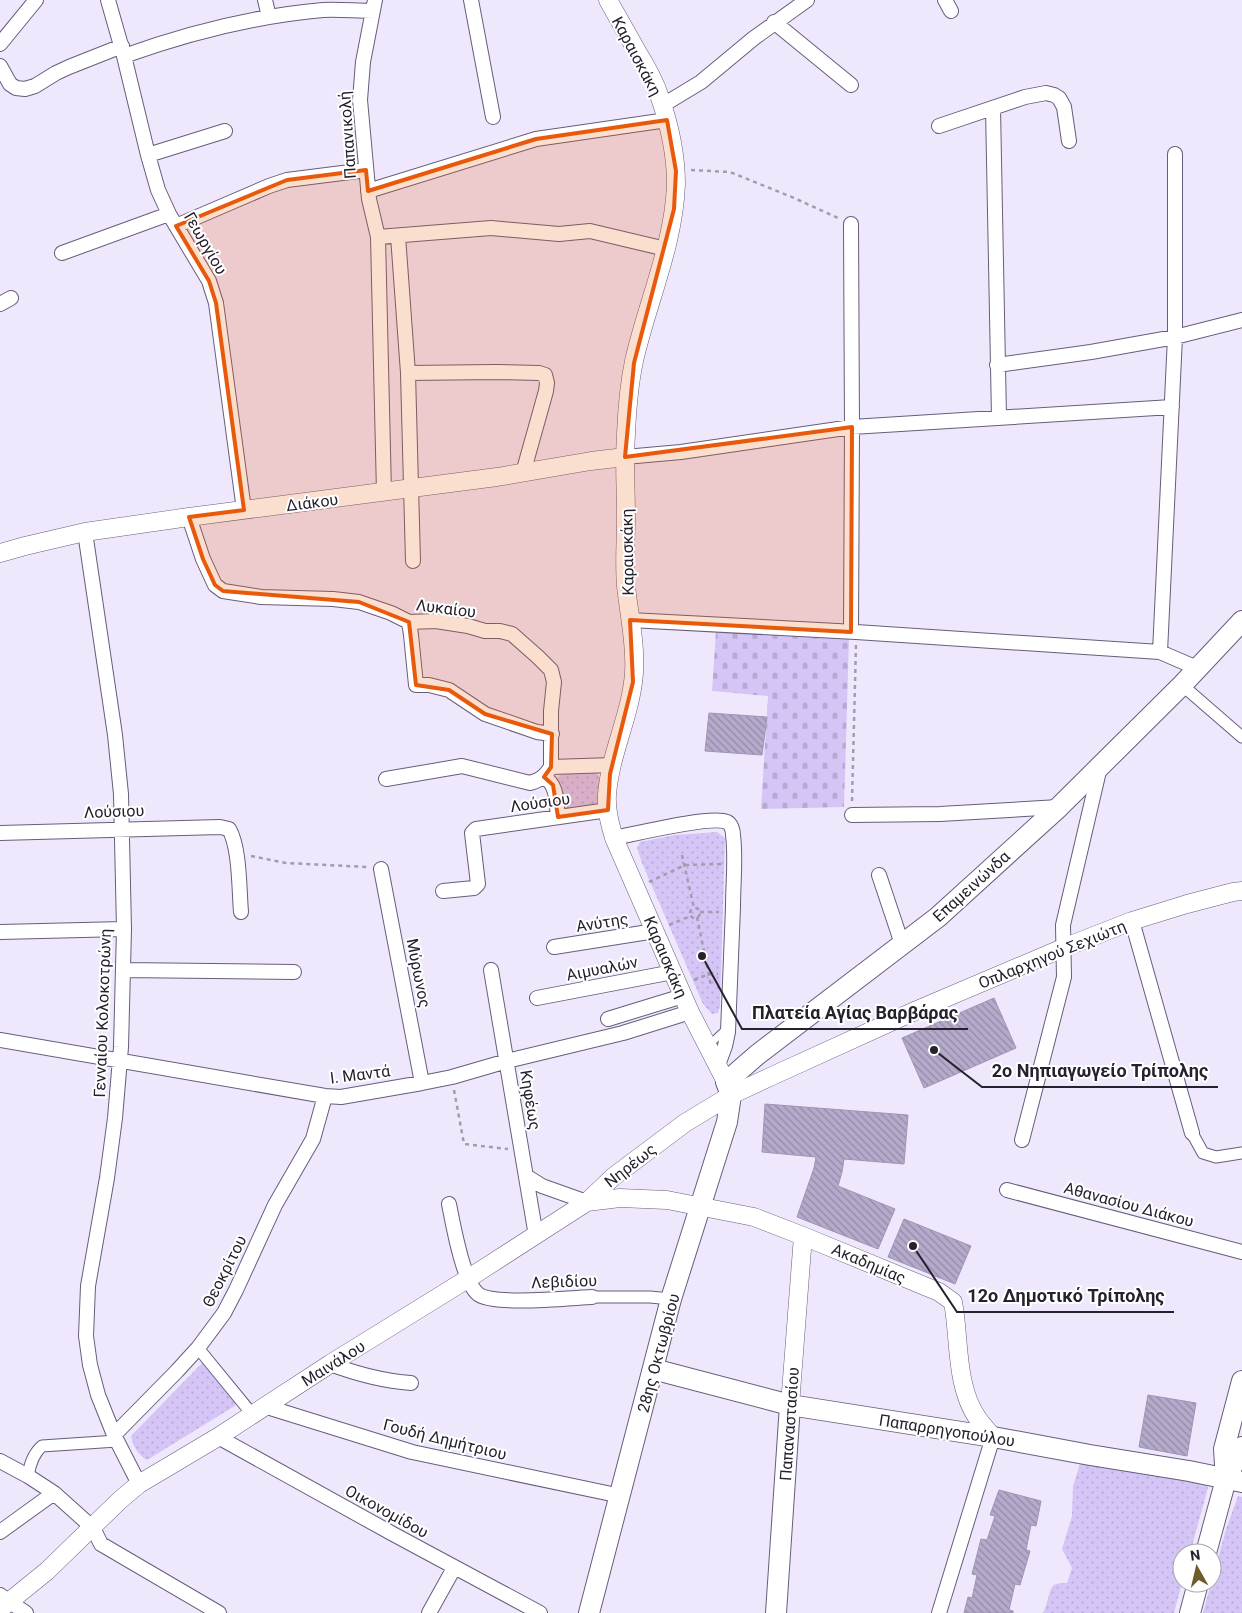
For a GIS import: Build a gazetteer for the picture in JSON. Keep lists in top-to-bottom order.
{
  "streets": {
    "main road": [
      "Επαμεινώνδα",
      "28ης Οκτωβρίου",
      "Παπαναστασίου",
      "Παπαρρηγοπούλου"
    ],
    "street": [
      "Καραισκάκη",
      "Παπανικολή",
      "Γεωργίου",
      "Διάκου",
      "Λυκαίου",
      "Λούσιου",
      "Ανύτης",
      "Οπλαρχηγού Σεχιώτη",
      "Αιμυαλών",
      "Μύρωνος",
      "Γενναίου Κολοκοτρώνη",
      "Ι. Μαντά",
      "Κηφέως",
      "Νηρέως",
      "Αθανασίου Διάκου",
      "Ακαδημίας",
      "Θεοκρίτου",
      "Λεβιδίου",
      "Μαινάλου",
      "Γουδή Δημήτριου",
      "Οικονομίδου"
    ]
  },
  "crossings": [
    ["Καραισκάκη", "Διάκου"],
    ["Καραισκάκη", "Λούσιου"],
    ["Καραισκάκη", "Επαμεινώνδα"],
    ["Καραισκάκη", "Ανύτης"],
    ["Καραισκάκη", "Οπλαρχηγού Σεχιώτη"],
    ["Καραισκάκη", "Αιμυαλών"],
    ["Καραισκάκη", "Ι. Μαντά"],
    ["Καραισκάκη", "Νηρέως"],
    ["Καραισκάκη", "28ης Οκτωβρίου"],
    ["Παπανικολή", "Διάκου"],
    ["Γεωργίου", "Διάκου"],
    ["Διάκου", "Λυκαίου"],
    ["Διάκου", "Γενναίου Κολοκοτρώνη"],
    ["Λούσιου", "Γενναίου Κολοκοτρώνη"],
    ["Επαμεινώνδα", "Οπλαρχηγού Σεχιώτη"],
    ["Επαμεινώνδα", "Νηρέως"],
    ["Επαμεινώνδα", "28ης Οκτωβρίου"],
    ["Οπλαρχηγού Σεχιώτη", "Νηρέως"],
    ["Οπλαρχηγού Σεχιώτη", "28ης Οκτωβρίου"],
    ["Μύρωνος", "Ι. Μαντά"],
    ["Γενναίου Κολοκοτρώνη", "Ι. Μαντά"],
    ["Γενναίου Κολοκοτρώνη", "Θεοκρίτου"],
    ["Γενναίου Κολοκοτρώνη", "Μαινάλου"],
    ["Ι. Μαντά", "Κηφέως"],
    ["Ι. Μαντά", "Θεοκρίτου"],
    ["Κηφέως", "Μαινάλου"],
    ["Νηρέως", "28ης Οκτωβρίου"],
    ["Νηρέως", "Μαινάλου"],
    ["Ακαδημίας", "28ης Οκτωβρίου"],
    ["Ακαδημίας", "Μαινάλου"],
    ["Ακαδημίας", "Παπαναστασίου"],
    ["Ακαδημίας", "Παπαρρηγοπούλου"],
    ["Λεβιδίου", "28ης Οκτωβρίου"],
    ["Λεβιδίου", "Μαινάλου"],
    ["28ης Οκτωβρίου", "Μαινάλου"],
    ["28ης Οκτωβρίου", "Παπαρρηγοπούλου"],
    ["28ης Οκτωβρίου", "Γουδή Δημήτριου"],
    ["Μαινάλου", "Γουδή Δημήτριου"],
    ["Μαινάλου", "Οικονομίδου"],
    ["Παπαναστασίου", "Παπαρρηγοπούλου"]
  ],
  "places": ["Πλατεία Αγίας Βαρβάρας", "2ο Νηπιαγωγείο Τρίπολης", "12ο Δημοτικό Τρίπολης"],
  "north": "top"
}
